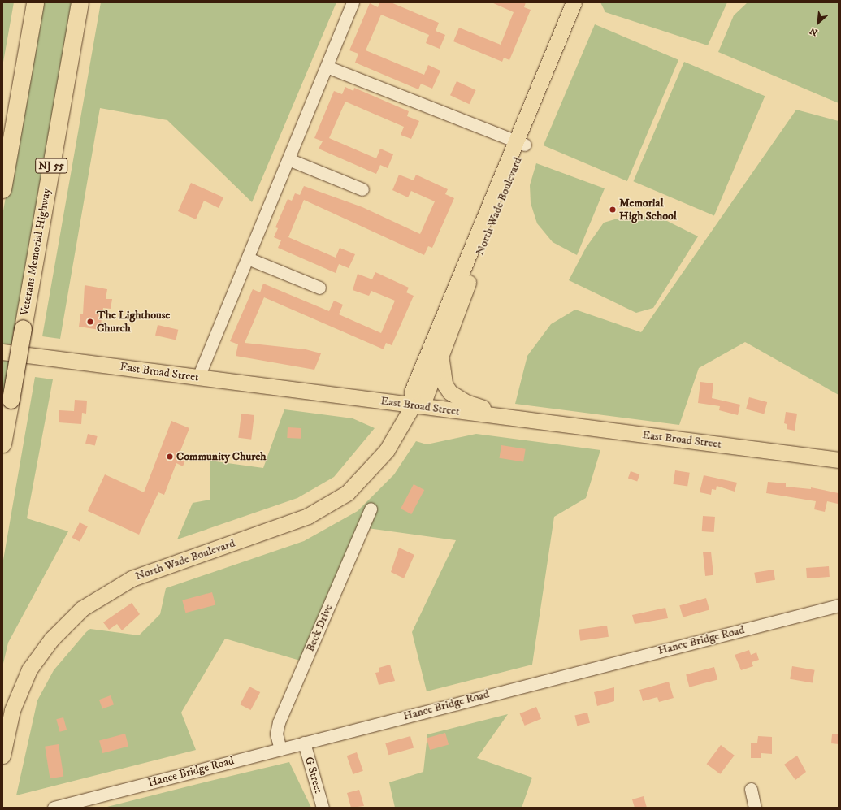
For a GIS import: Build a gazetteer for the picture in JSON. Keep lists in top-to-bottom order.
{
  "streets": {
    "highway": ["NJ 55", "Veterans Memorial Highway"],
    "main road": ["North Wade Boulevard", "East Broad Street"],
    "street": ["Beck Drive", "Hance Bridge Road", "G Street"]
  },
  "crossings": [
    ["North Wade Boulevard", "East Broad Street"],
    ["Beck Drive", "Hance Bridge Road"],
    ["Hance Bridge Road", "G Street"]
  ],
  "places": ["Memorial High School", "The Lighthouse Church", "Community Church"],
  "north": "bottom left"
}
